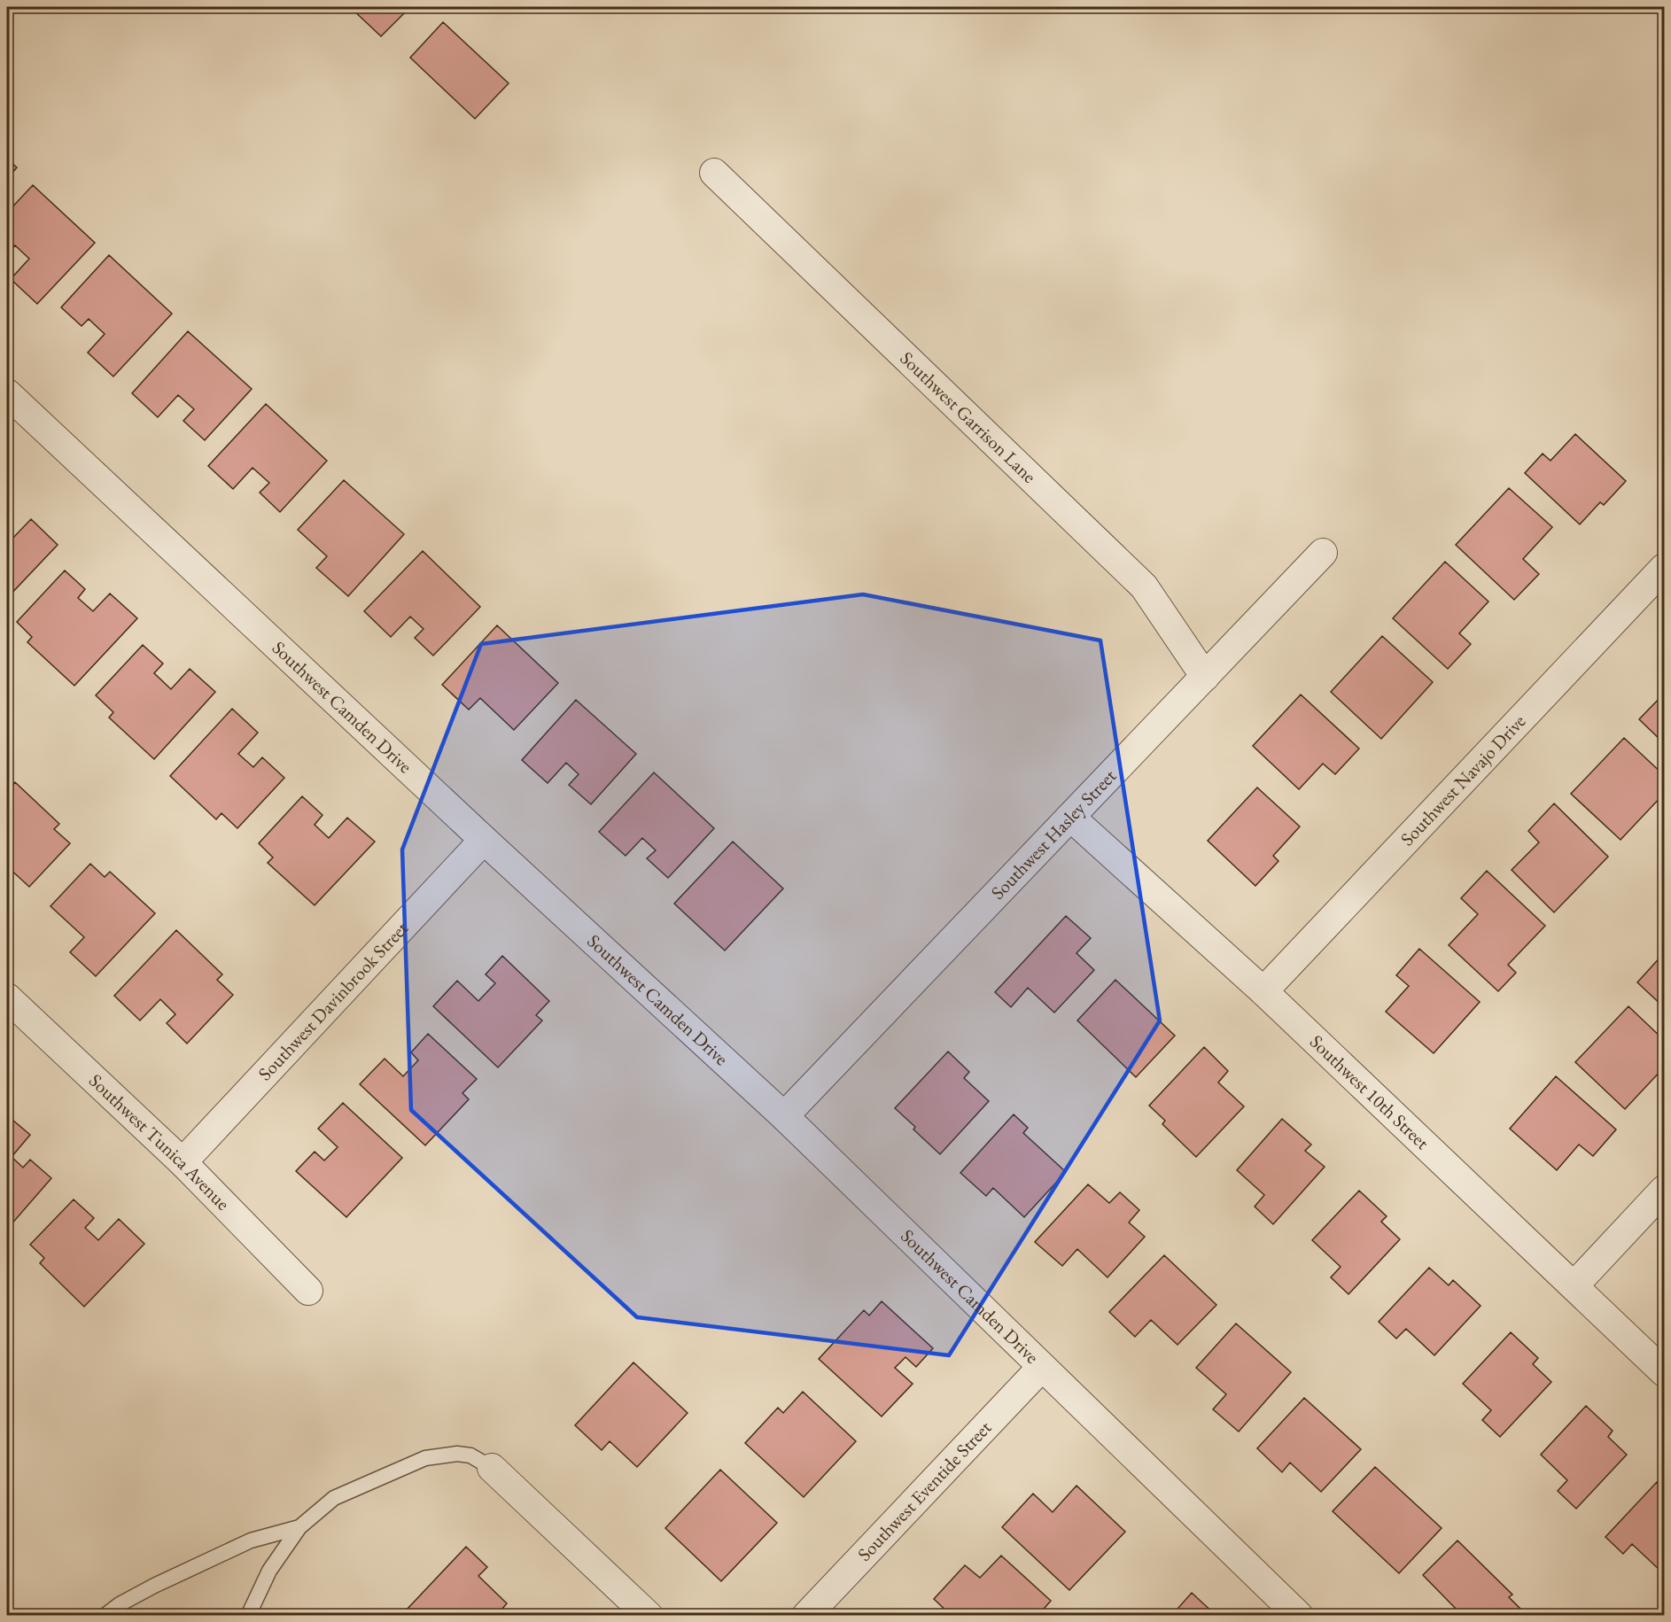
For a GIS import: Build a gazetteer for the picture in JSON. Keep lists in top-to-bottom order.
{
  "streets": {
    "street": [
      "Southwest Garrison Lane",
      "Southwest Camden Drive",
      "Southwest Navajo Drive",
      "Southwest Hasley Street",
      "Southwest Davinbrook Street",
      "Southwest 10th Street",
      "Southwest Tunica Avenue",
      "Southwest Eventide Street"
    ]
  },
  "crossings": [
    ["Southwest Garrison Lane", "Southwest Hasley Street"],
    ["Southwest Camden Drive", "Southwest Hasley Street"],
    ["Southwest Camden Drive", "Southwest Davinbrook Street"],
    ["Southwest Camden Drive", "Southwest Eventide Street"],
    ["Southwest Navajo Drive", "Southwest 10th Street"],
    ["Southwest Hasley Street", "Southwest 10th Street"],
    ["Southwest Davinbrook Street", "Southwest Tunica Avenue"]
  ]
}
